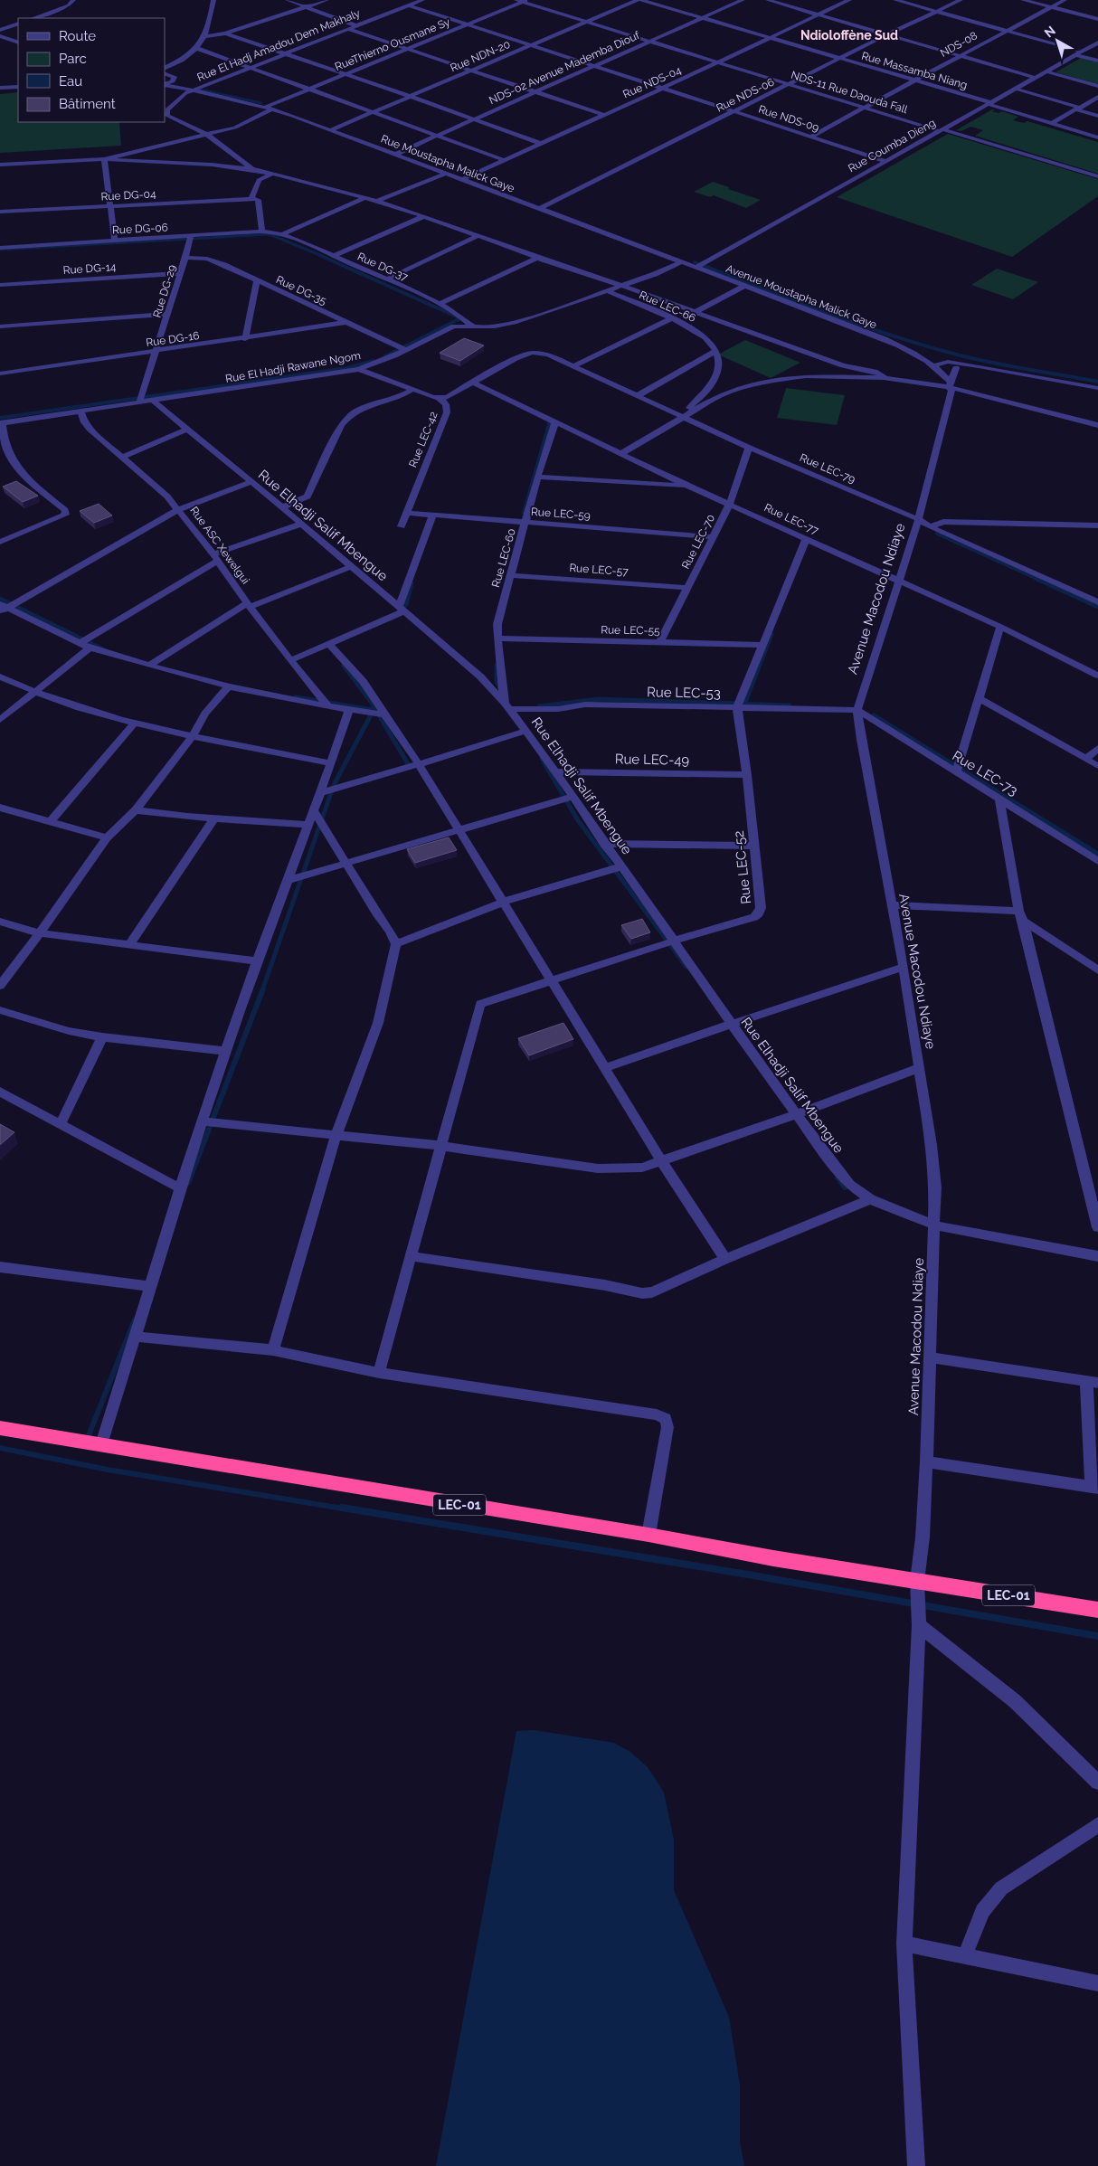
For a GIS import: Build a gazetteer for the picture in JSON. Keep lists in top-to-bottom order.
{
  "streets": {
    "highway": ["LEC-01"],
    "street": [
      "RueThierno Ousmane Sy",
      "NDS-08",
      "Rue El Hadj Amadou Dem Makhaly",
      "Rue NDN-20",
      "NDS-02 Avenue Mademba Diouf",
      "Rue Massamba Niang",
      "Rue NDS-04",
      "NDS-11 Rue Daouda Fall",
      "Rue NDS-06",
      "Rue NDS-09",
      "Rue Coumba Dieng",
      "Rue Moustapha Malick Gaye",
      "Rue DG-04",
      "Rue DG-06",
      "Rue DG-37",
      "Rue DG-14",
      "Rue DG-35",
      "Rue DG-29",
      "Avenue Moustapha Malick Gaye",
      "Rue LEC-66",
      "Rue DG-16",
      "Rue El Hadji Rawane Ngom",
      "Rue LEC-42",
      "Rue LEC-79",
      "Rue LEC-59",
      "Rue LEC-77",
      "Rue Elhadji Salif Mbengue",
      "Rue LEC-70",
      "Rue ASC Xewelgui",
      "Rue LEC-60",
      "Rue LEC-57",
      "Avenue Macodou Ndiaye",
      "Rue LEC-55",
      "Rue LEC-53",
      "Rue LEC-49",
      "Rue LEC-73",
      "Rue LEC-52"
    ]
  },
  "crossings": [
    ["RueThierno Ousmane Sy", "NDS-11 Rue Daouda Fall"],
    ["RueThierno Ousmane Sy", "Rue NDS-09"],
    ["RueThierno Ousmane Sy", "Rue Moustapha Malick Gaye"],
    ["NDS-08", "Rue Massamba Niang"],
    ["NDS-08", "NDS-11 Rue Daouda Fall"],
    ["NDS-08", "Rue NDS-09"],
    ["Rue El Hadj Amadou Dem Makhaly", "Rue NDS-09"],
    ["Rue El Hadj Amadou Dem Makhaly", "Rue Moustapha Malick Gaye"],
    ["Rue NDN-20", "NDS-11 Rue Daouda Fall"],
    ["Rue NDN-20", "Rue NDS-09"],
    ["Rue NDN-20", "Rue Moustapha Malick Gaye"],
    ["NDS-02 Avenue Mademba Diouf", "Rue Massamba Niang"],
    ["NDS-02 Avenue Mademba Diouf", "NDS-11 Rue Daouda Fall"],
    ["NDS-02 Avenue Mademba Diouf", "Rue NDS-09"],
    ["NDS-02 Avenue Mademba Diouf", "Rue Moustapha Malick Gaye"],
    ["Rue Massamba Niang", "Rue NDS-04"],
    ["Rue Massamba Niang", "Rue NDS-06"],
    ["Rue Massamba Niang", "Rue Coumba Dieng"],
    ["Rue NDS-04", "NDS-11 Rue Daouda Fall"],
    ["Rue NDS-04", "Rue NDS-09"],
    ["Rue NDS-04", "Rue Moustapha Malick Gaye"],
    ["NDS-11 Rue Daouda Fall", "Rue NDS-06"],
    ["NDS-11 Rue Daouda Fall", "Rue Coumba Dieng"],
    ["Rue NDS-06", "Rue NDS-09"],
    ["Rue NDS-06", "Rue Moustapha Malick Gaye"],
    ["Rue NDS-09", "Rue Coumba Dieng"],
    ["Rue Coumba Dieng", "Rue Moustapha Malick Gaye"],
    ["Rue Coumba Dieng", "Avenue Moustapha Malick Gaye"],
    ["Rue Moustapha Malick Gaye", "Avenue Moustapha Malick Gaye"],
    ["Rue Moustapha Malick Gaye", "Rue El Hadji Rawane Ngom"],
    ["Rue DG-06", "Rue DG-37"],
    ["Rue DG-06", "Rue DG-29"],
    ["Rue DG-37", "Rue El Hadji Rawane Ngom"],
    ["Rue DG-14", "Rue DG-29"],
    ["Rue DG-35", "Rue DG-29"],
    ["Rue DG-35", "Rue DG-16"],
    ["Rue DG-35", "Rue El Hadji Rawane Ngom"],
    ["Rue DG-29", "Rue DG-16"],
    ["Rue DG-29", "Rue El Hadji Rawane Ngom"],
    ["Rue LEC-66", "Rue El Hadji Rawane Ngom"],
    ["Rue El Hadji Rawane Ngom", "Rue Elhadji Salif Mbengue"],
    ["Rue El Hadji Rawane Ngom", "Rue ASC Xewelgui"],
    ["Rue LEC-42", "Rue LEC-79"],
    ["Rue LEC-42", "Rue LEC-59"],
    ["Rue LEC-42", "Rue LEC-77"],
    ["Rue LEC-79", "Rue LEC-70"],
    ["Rue LEC-79", "Avenue Macodou Ndiaye"],
    ["Rue LEC-59", "Rue LEC-70"],
    ["Rue LEC-59", "Rue LEC-60"],
    ["Rue LEC-77", "Rue LEC-70"],
    ["Rue LEC-77", "Rue LEC-60"],
    ["Rue LEC-77", "Avenue Macodou Ndiaye"],
    ["Rue Elhadji Salif Mbengue", "Rue LEC-60"],
    ["Rue Elhadji Salif Mbengue", "Avenue Macodou Ndiaye"],
    ["Rue Elhadji Salif Mbengue", "Rue LEC-53"],
    ["Rue Elhadji Salif Mbengue", "Rue LEC-49"],
    ["Rue Elhadji Salif Mbengue", "Rue LEC-52"],
    ["Rue LEC-70", "Rue LEC-57"],
    ["Rue LEC-70", "Rue LEC-55"],
    ["Rue LEC-60", "Rue LEC-57"],
    ["Rue LEC-60", "Rue LEC-55"],
    ["Rue LEC-60", "Rue LEC-53"],
    ["Avenue Macodou Ndiaye", "Rue LEC-53"],
    ["Avenue Macodou Ndiaye", "Rue LEC-73"],
    ["Avenue Macodou Ndiaye", "LEC-01"],
    ["Rue LEC-53", "Rue LEC-73"],
    ["Rue LEC-53", "Rue LEC-52"],
    ["Rue LEC-49", "Rue LEC-52"]
  ],
  "districts": ["Ndioloffène Sud"],
  "legend": [
    "Route",
    "Parc",
    "Eau",
    "Bâtiment"
  ],
  "north": "top left"
}
